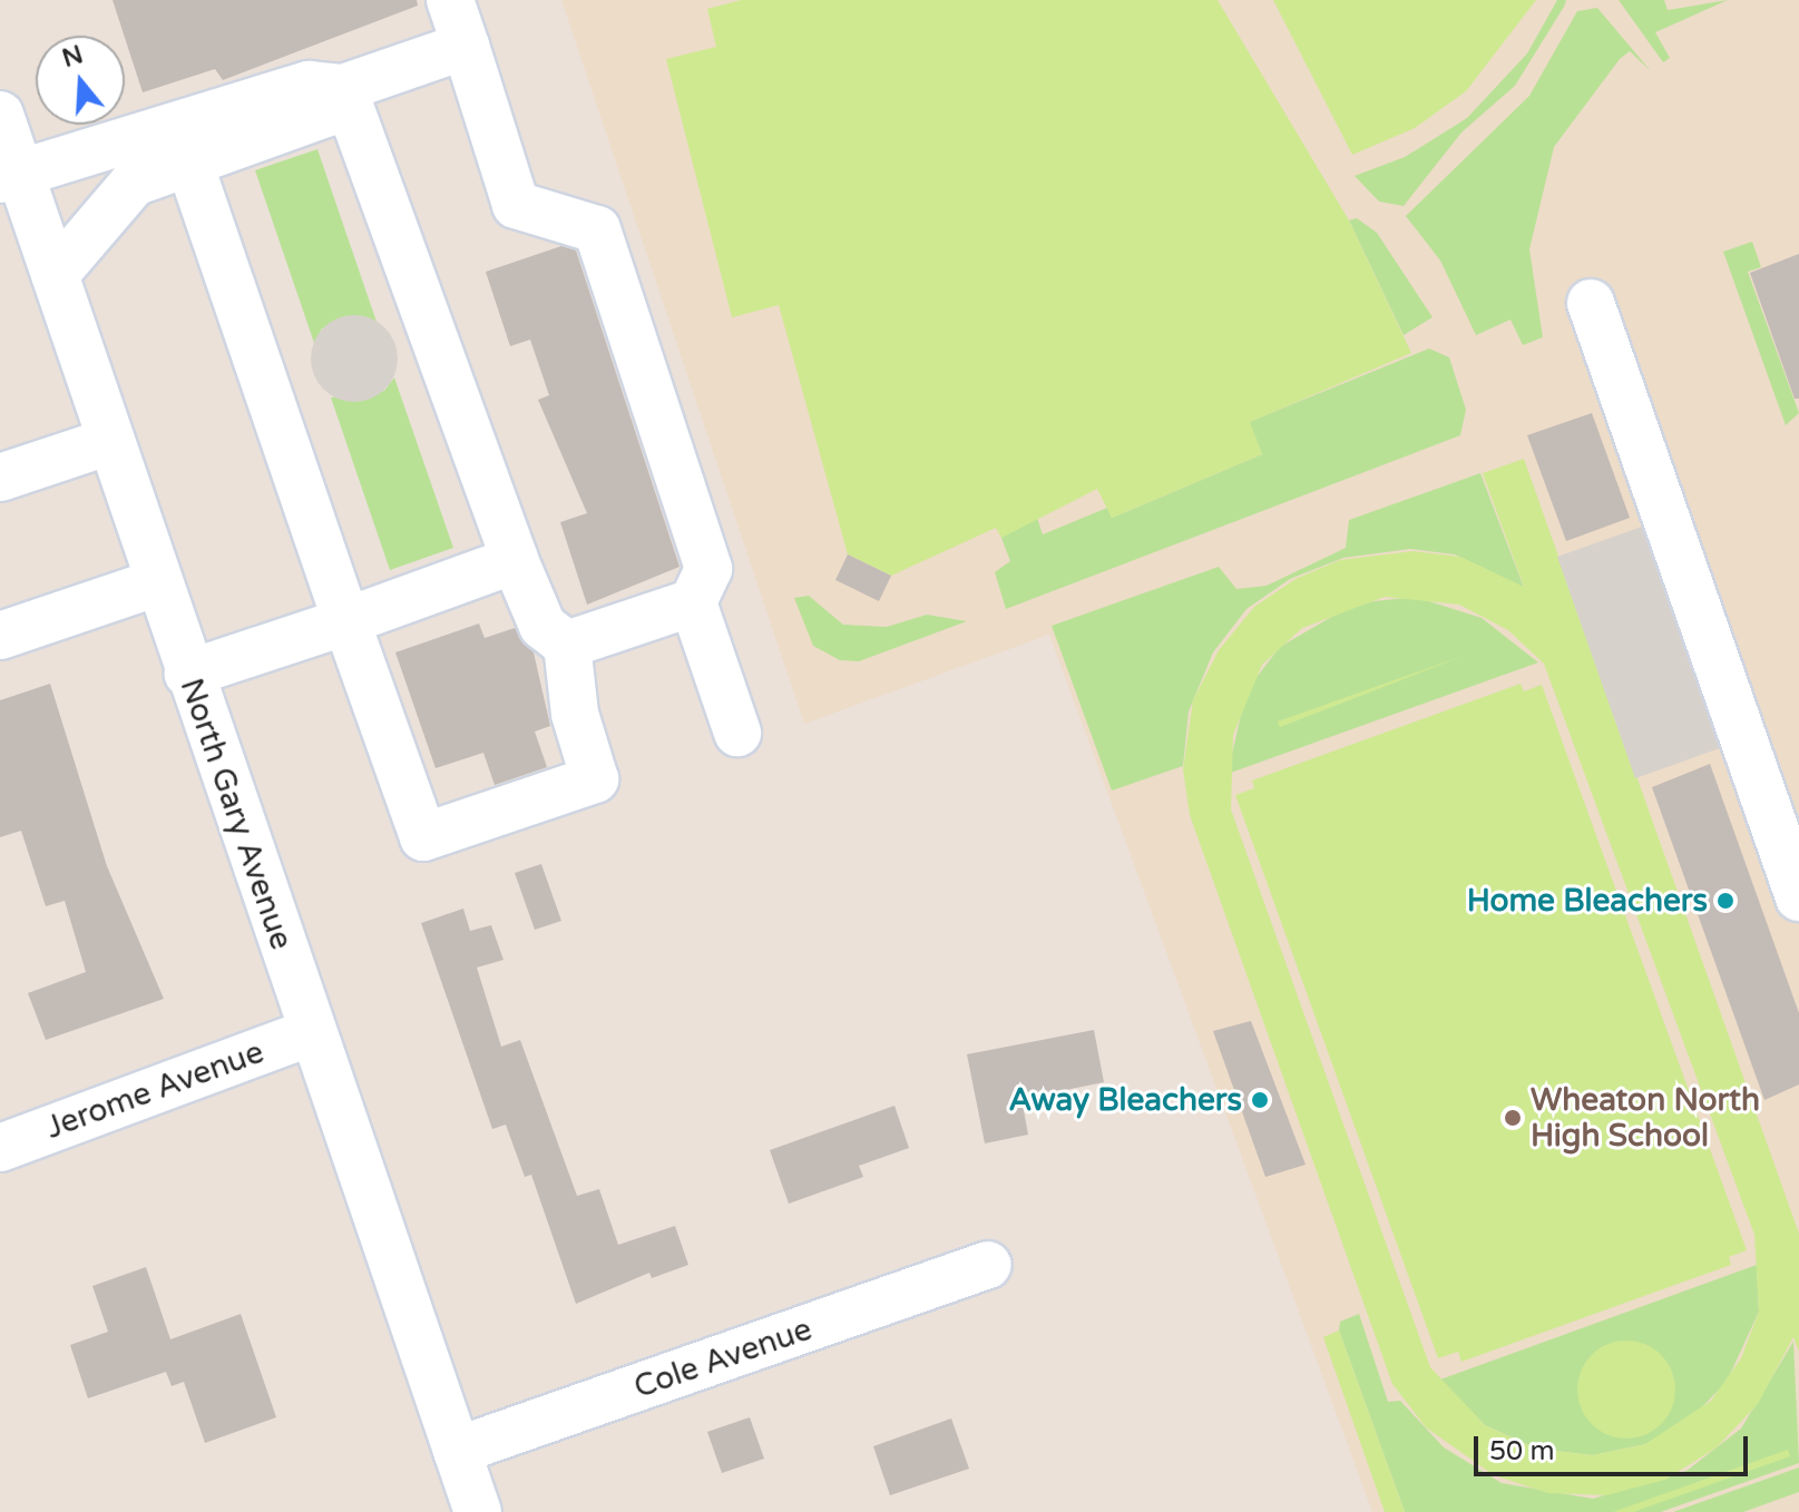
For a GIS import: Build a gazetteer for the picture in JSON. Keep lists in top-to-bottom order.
{
  "streets": {
    "street": ["North Gary Avenue", "Jerome Avenue", "Cole Avenue"]
  },
  "crossings": [
    ["North Gary Avenue", "Jerome Avenue"],
    ["North Gary Avenue", "Cole Avenue"]
  ],
  "places": ["Home Bleachers", "Away Bleachers", "Wheaton North High School"],
  "scale_bar": "50 m",
  "north": "top"
}
